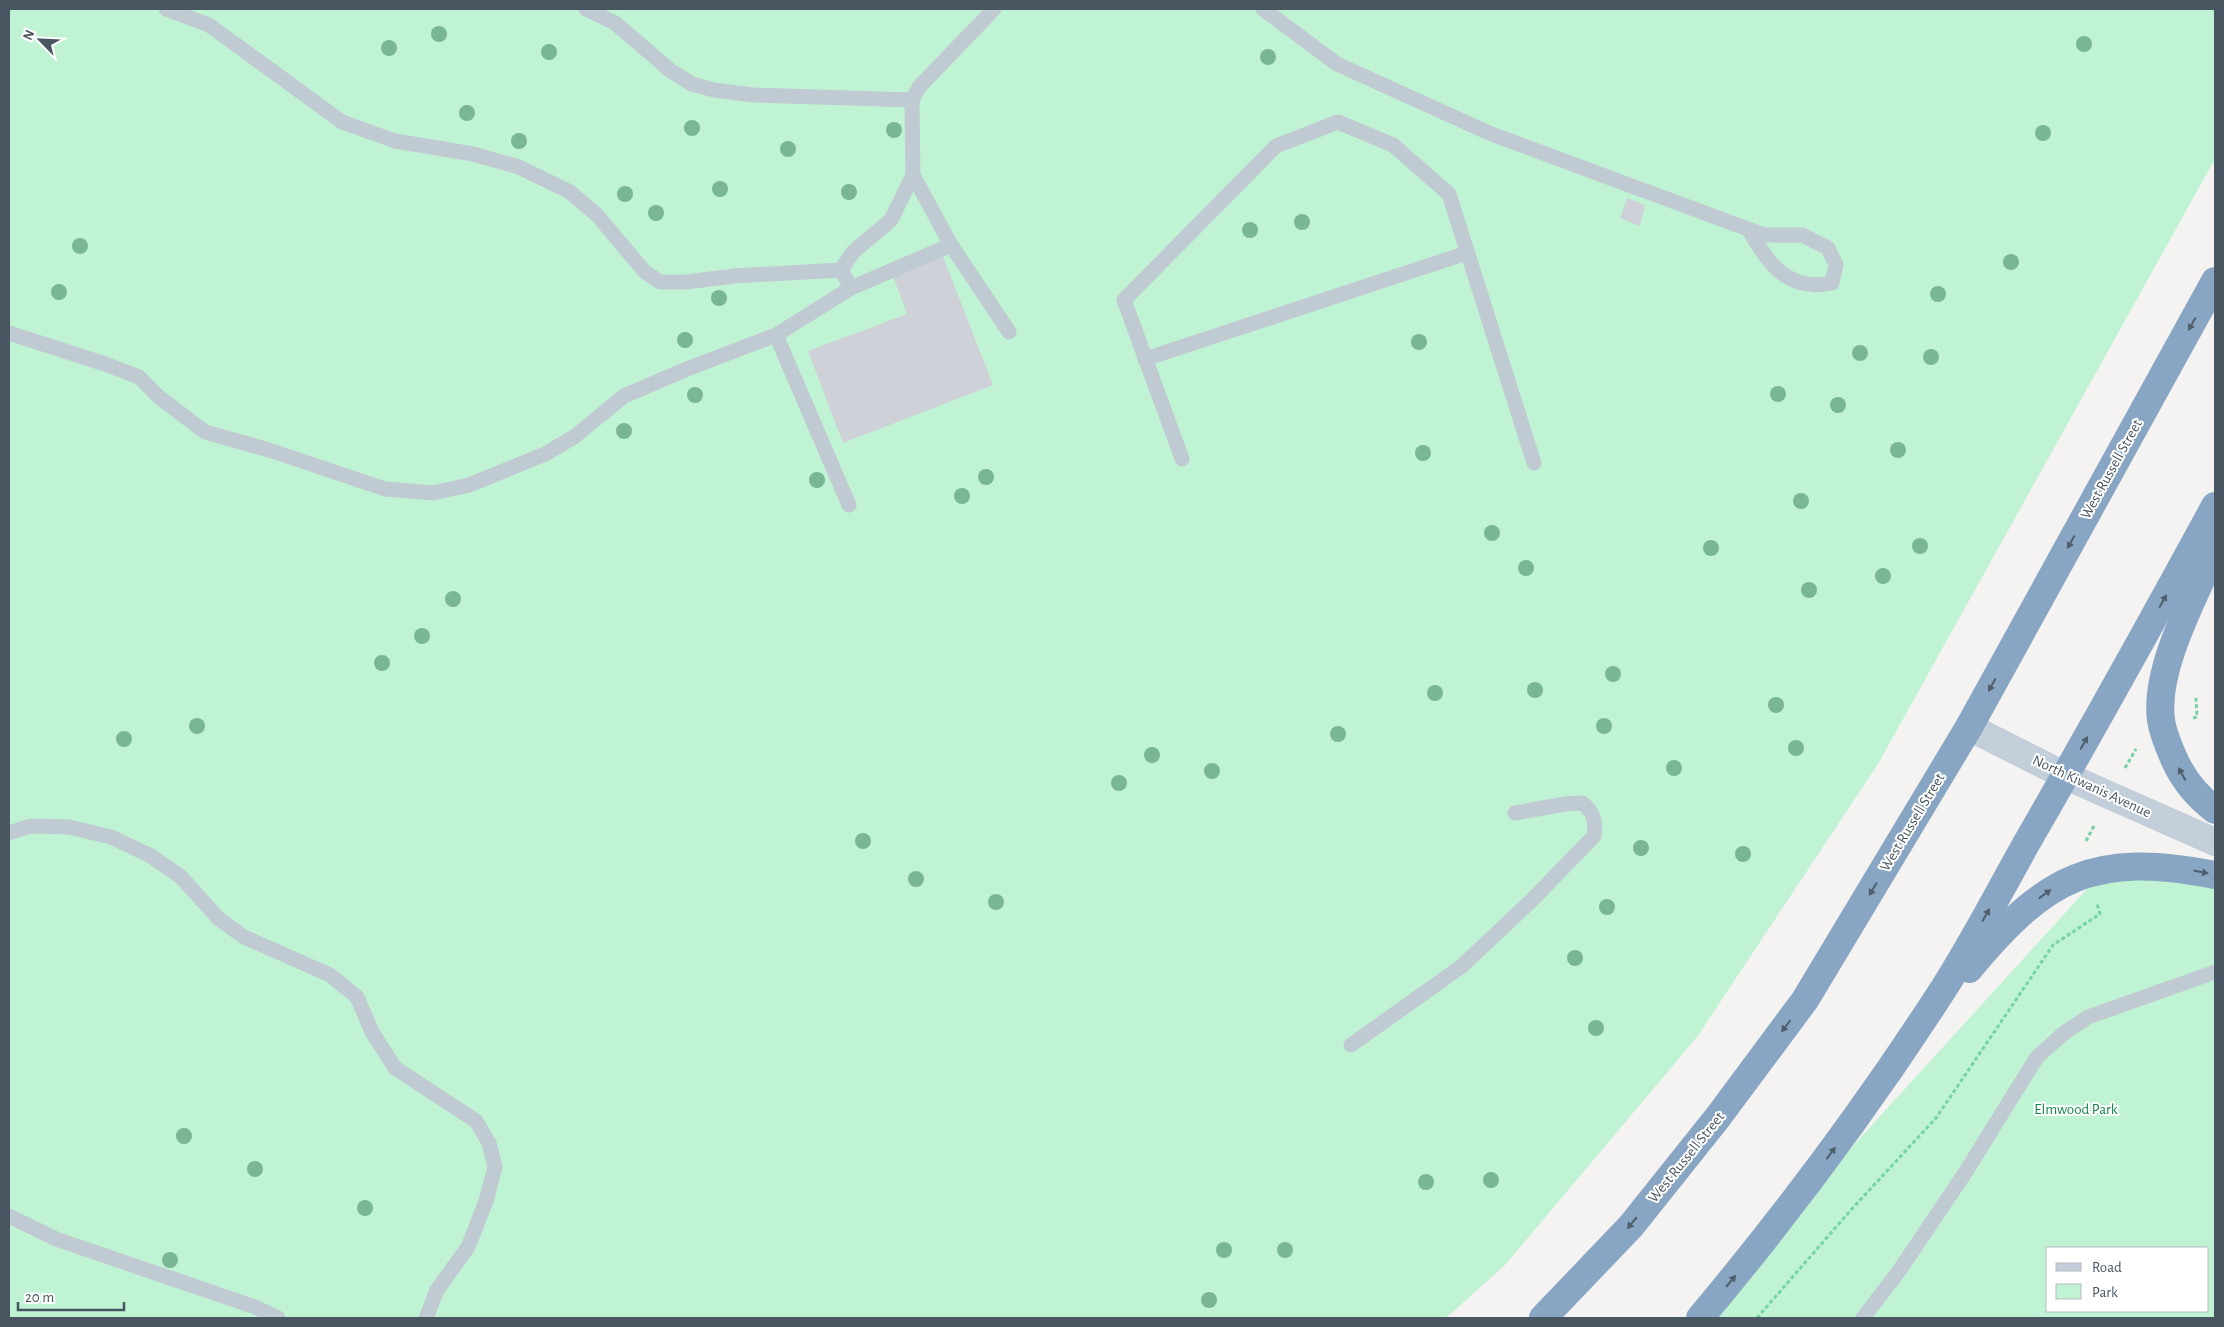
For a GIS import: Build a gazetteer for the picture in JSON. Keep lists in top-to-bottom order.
{
  "streets": {
    "highway": ["West Russell Street"],
    "main road": ["North Kiwanis Avenue"]
  },
  "crossings": [
    ["West Russell Street", "North Kiwanis Avenue"]
  ],
  "parks": ["Elmwood Park"],
  "legend": ["Road", "Park"],
  "scale_bar": "20 m",
  "north": "top left"
}
